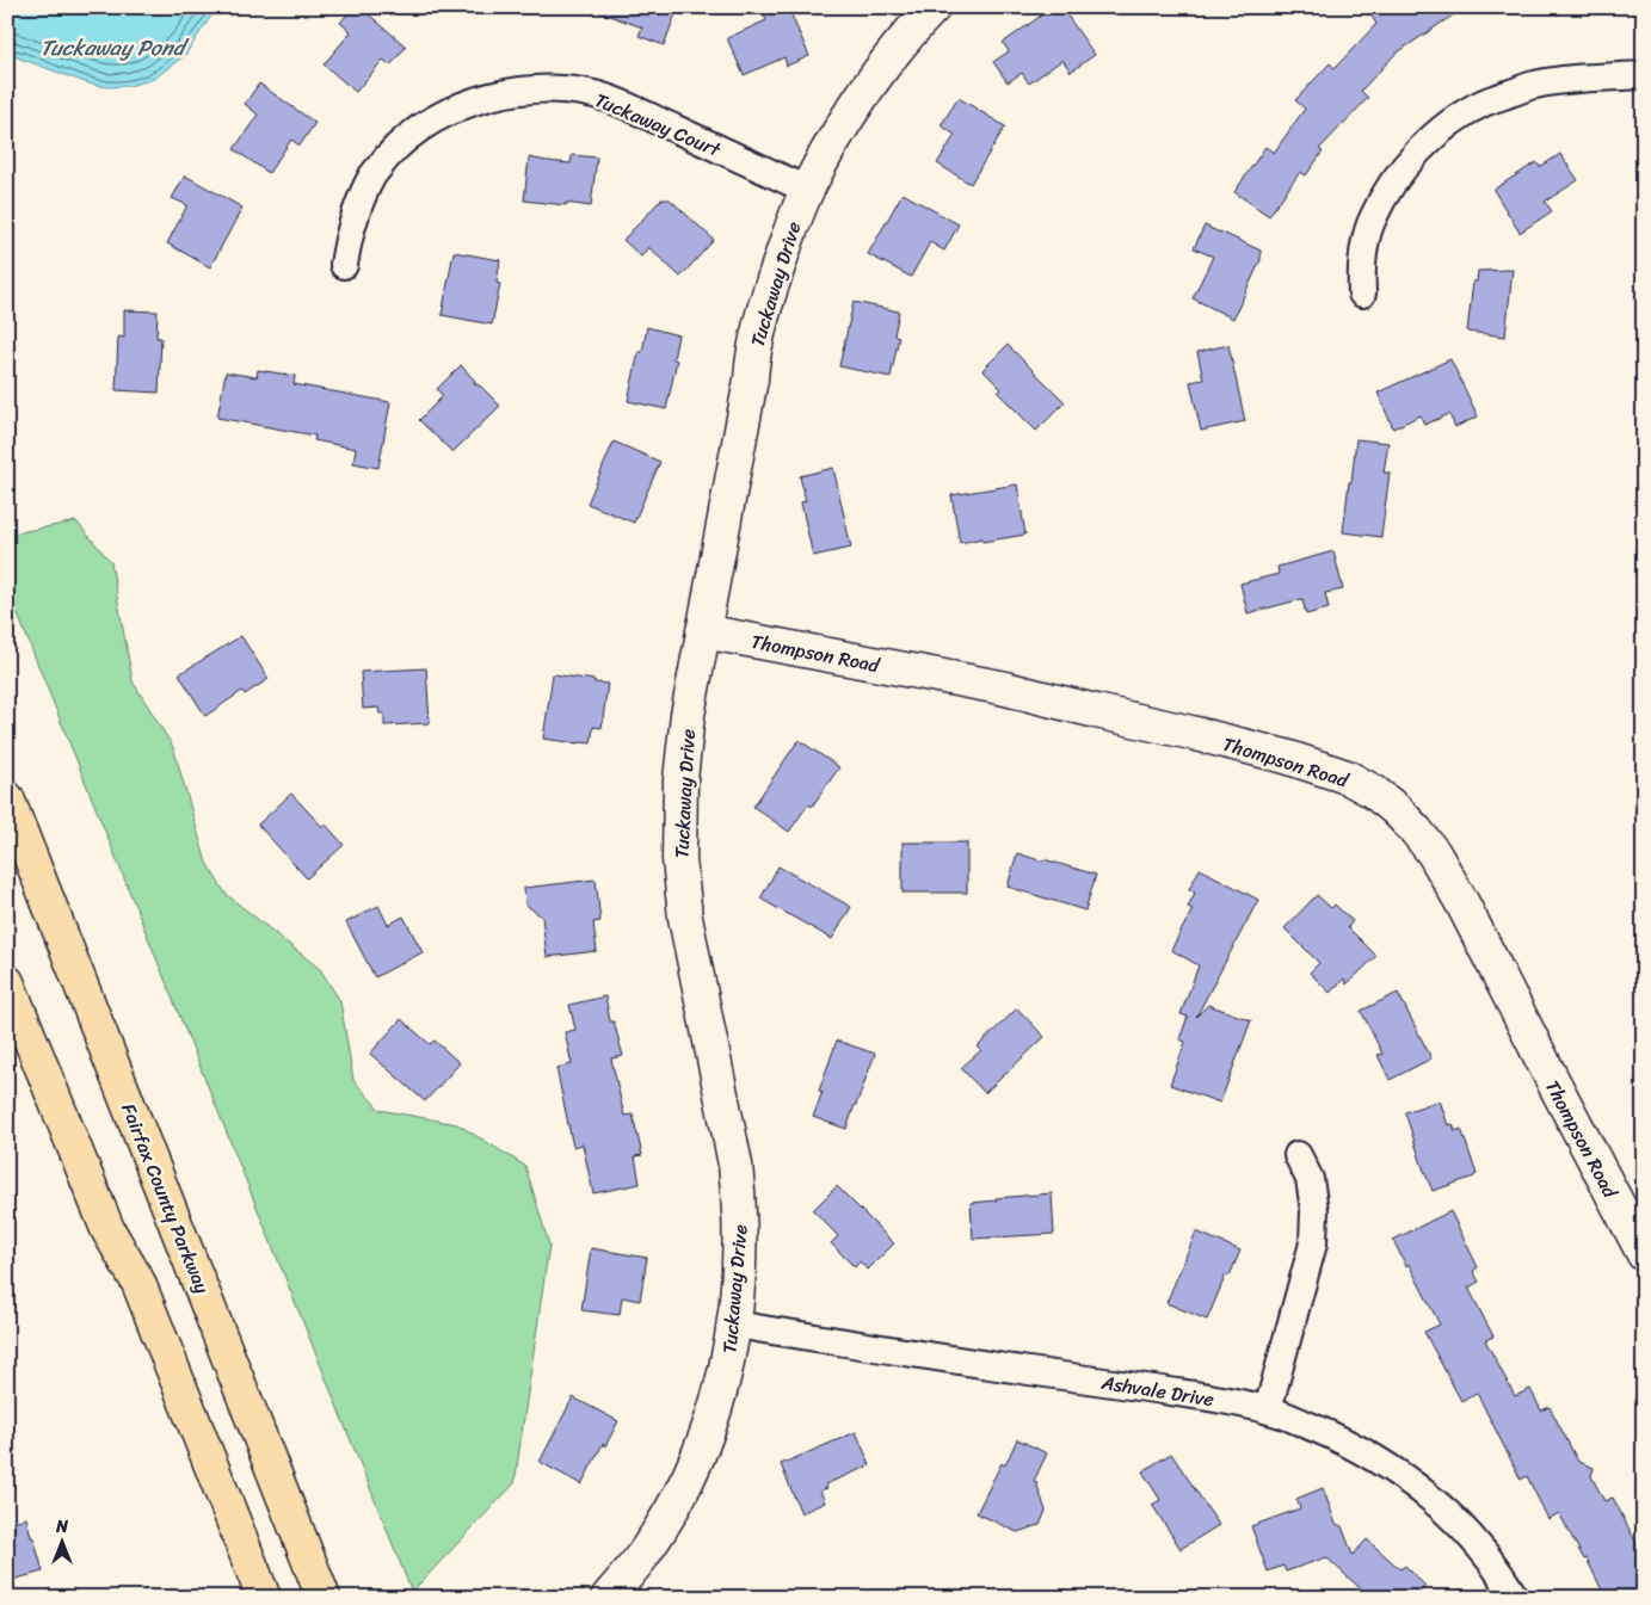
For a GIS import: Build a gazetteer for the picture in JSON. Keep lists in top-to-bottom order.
{
  "streets": {
    "highway": ["Fairfax County Parkway"],
    "street": [
      "Tuckaway Court",
      "Tuckaway Drive",
      "Thompson Road",
      "Ashvale Drive"
    ]
  },
  "crossings": [
    ["Tuckaway Court", "Tuckaway Drive"],
    ["Tuckaway Drive", "Thompson Road"],
    ["Tuckaway Drive", "Ashvale Drive"]
  ],
  "water": ["Tuckaway Pond"],
  "north": "top"
}
